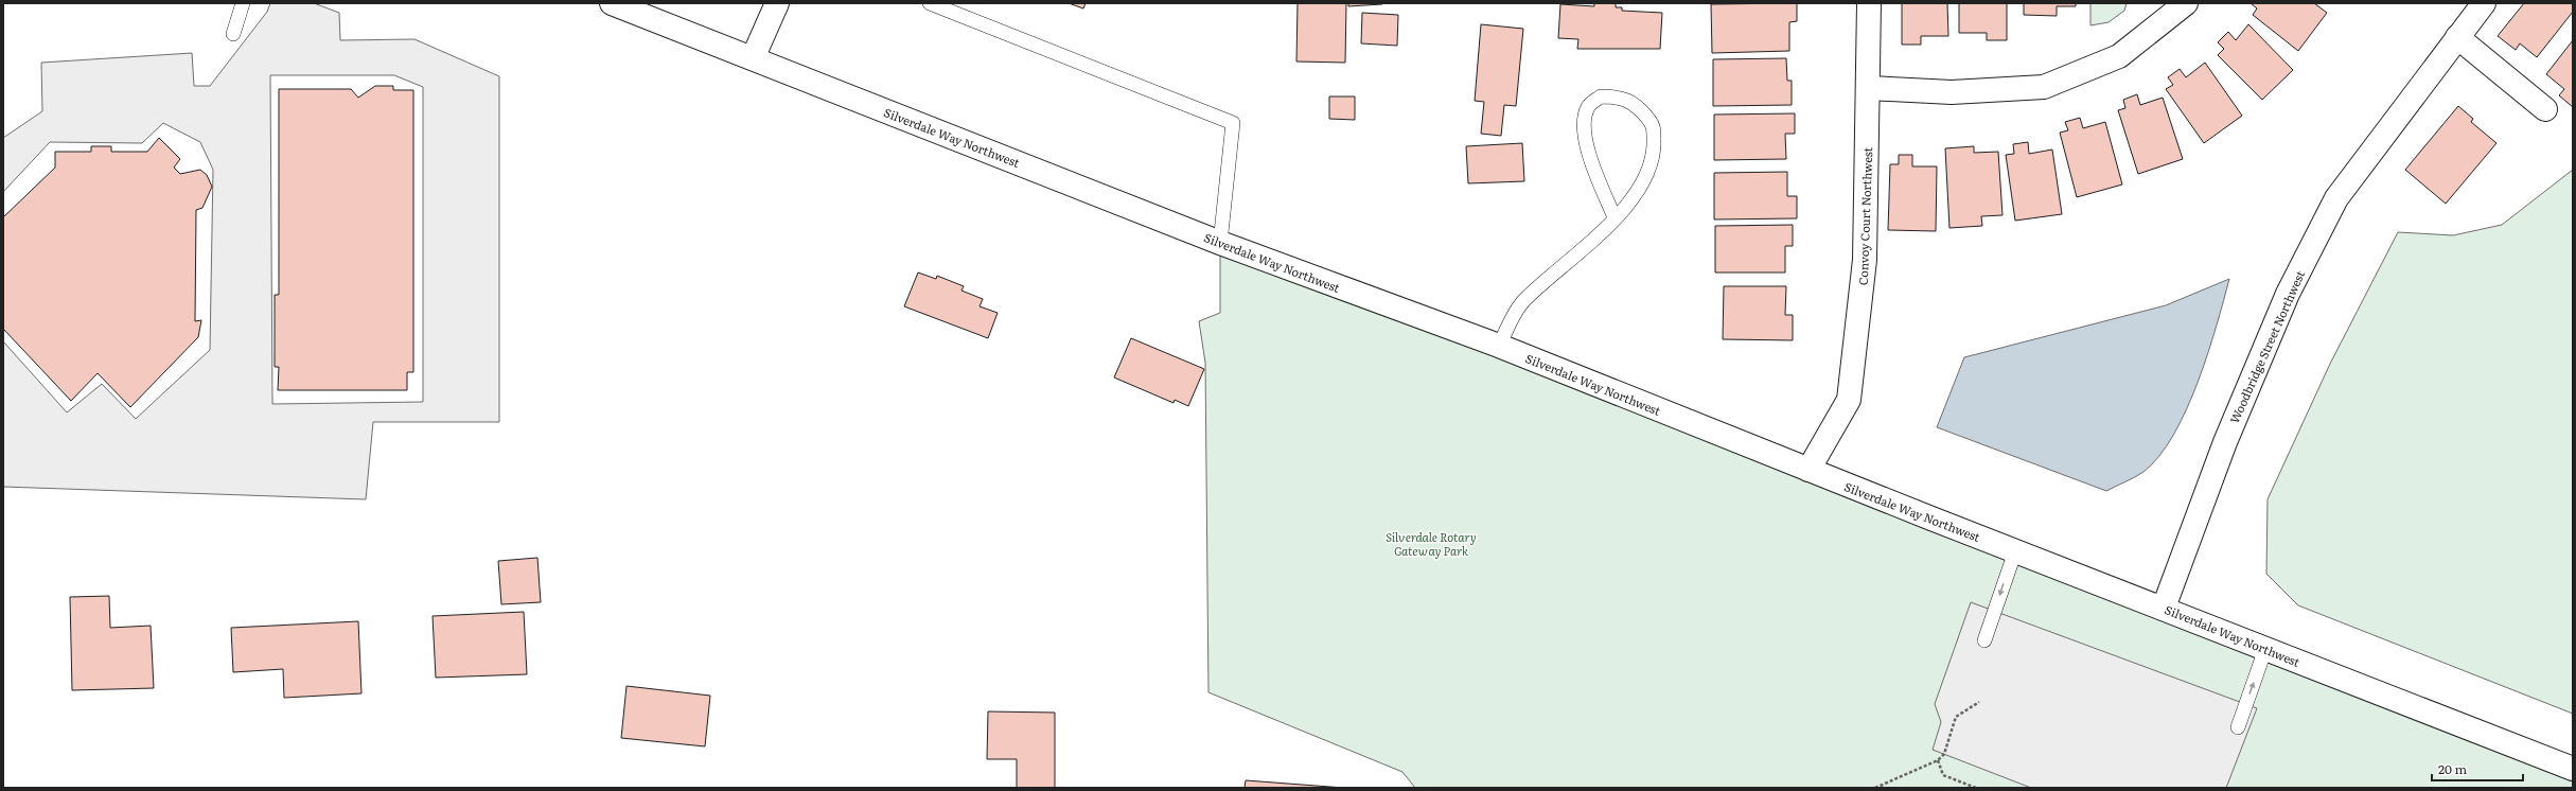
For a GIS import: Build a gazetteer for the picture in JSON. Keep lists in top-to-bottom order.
{
  "streets": {
    "main road": ["Silverdale Way Northwest", "Convoy Court Northwest", "Woodbridge Street Northwest"]
  },
  "crossings": [
    ["Silverdale Way Northwest", "Convoy Court Northwest"],
    ["Silverdale Way Northwest", "Woodbridge Street Northwest"]
  ],
  "parks": ["Silverdale Rotary Gateway Park"],
  "scale_bar": "20 m"
}
